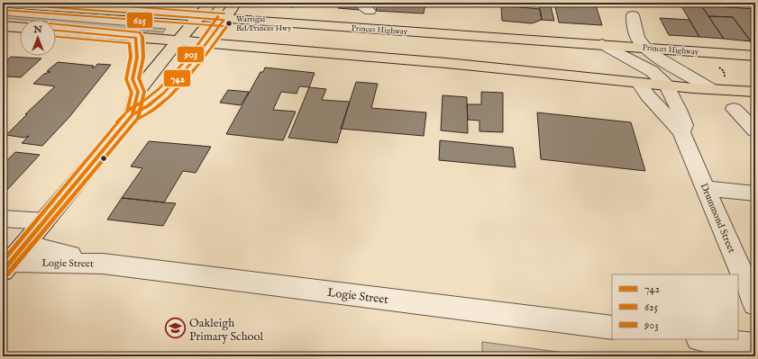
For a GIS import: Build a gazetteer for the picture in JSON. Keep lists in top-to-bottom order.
{
  "streets": {
    "highway": ["Princes Highway"],
    "street": ["Drummond Street", "Logie Street"]
  },
  "crossings": [
    ["Princes Highway", "Drummond Street"]
  ],
  "places": {
    "other": ["Warrigal Rd/Princes Hwy"],
    "school or university": ["Oakleigh Primary School"]
  },
  "lines": ["transit line 903", "transit line 742", "transit line 625"],
  "legend": ["742", "625", "903"],
  "north": "top"
}
